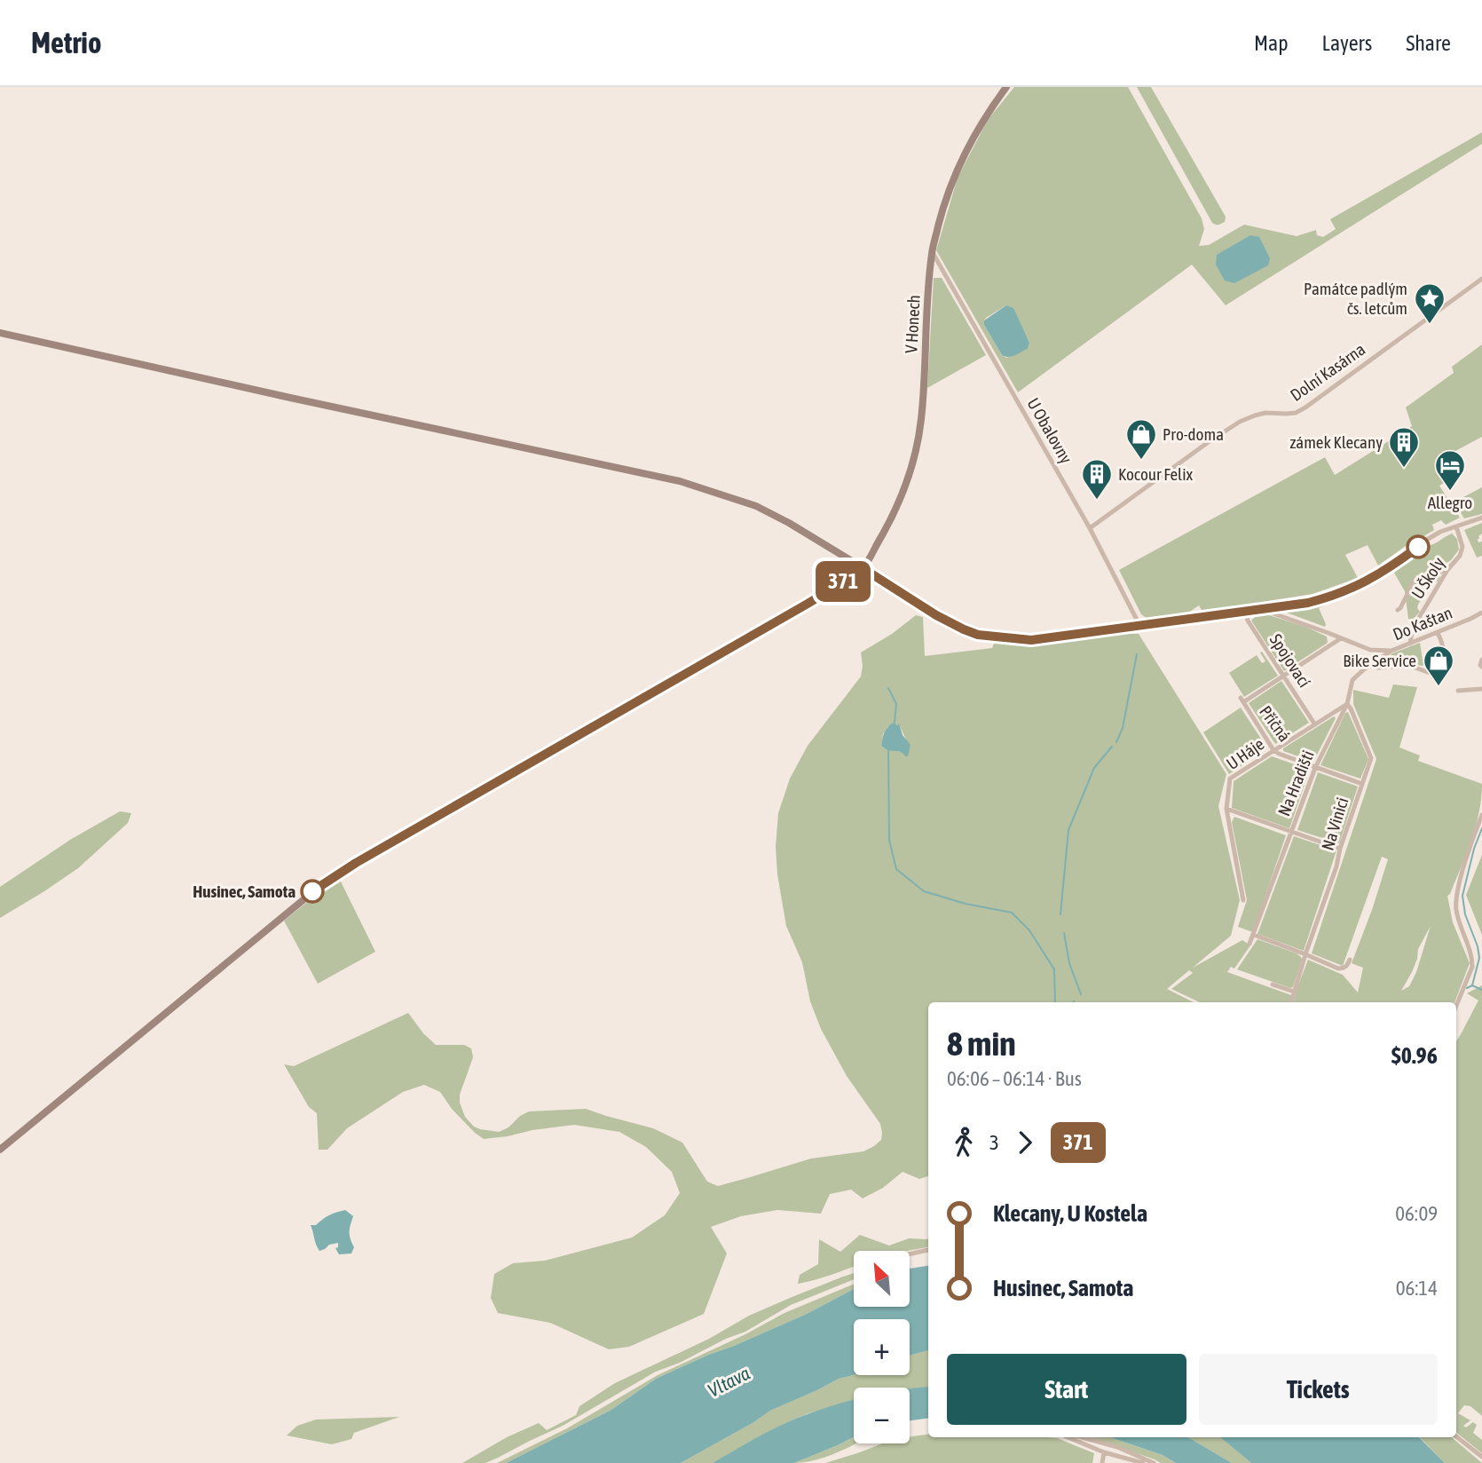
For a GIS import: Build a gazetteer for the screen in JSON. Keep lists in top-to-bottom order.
{
  "streets": {
    "street": [
      "V Honech",
      "Dolní Kasárna",
      "U Obalovny",
      "U Školy",
      "Do Kaštan",
      "Spojovací",
      "Příčná",
      "U Háje",
      "Na Hradišti",
      "Na Vinici"
    ]
  },
  "crossings": [
    ["V Honech", "U Obalovny"],
    ["Dolní Kasárna", "U Obalovny"],
    ["U Školy", "Do Kaštan"],
    ["Do Kaštan", "Na Hradišti"],
    ["Spojovací", "Příčná"],
    ["Spojovací", "U Háje"],
    ["Příčná", "U Háje"],
    ["Příčná", "Na Hradišti"],
    ["Příčná", "Na Vinici"],
    ["U Háje", "Na Hradišti"],
    ["U Háje", "Na Vinici"],
    ["Na Hradišti", "Na Vinici"]
  ],
  "water": ["Vltava"],
  "places": {
    "place": ["Památce padlým čs. letcům"],
    "shop": ["Pro-doma", "Bike Service"],
    "building": ["zámek Klecany", "Kocour Felix"],
    "hotel": ["Allegro"],
    "other": ["Husinec, Samota"]
  },
  "lines": ["bus line 371"],
  "north": "top left",
  "page": {
    "header": "Metrio",
    "nav": ["Map", "Layers", "Share"],
    "on_map": "371",
    "heading": ["8 min", "06:06 – 06:14 · Bus", "$0.96"],
    "legs": ["3", "371"],
    "list": [
      {
        "name": "Klecany, U Kostela",
        "value": "06:09"
      },
      {
        "name": "Husinec, Samota",
        "value": "06:14"
      }
    ],
    "map_buttons": ["+", "−"],
    "buttons": ["Start", "Tickets"]
  }
}
